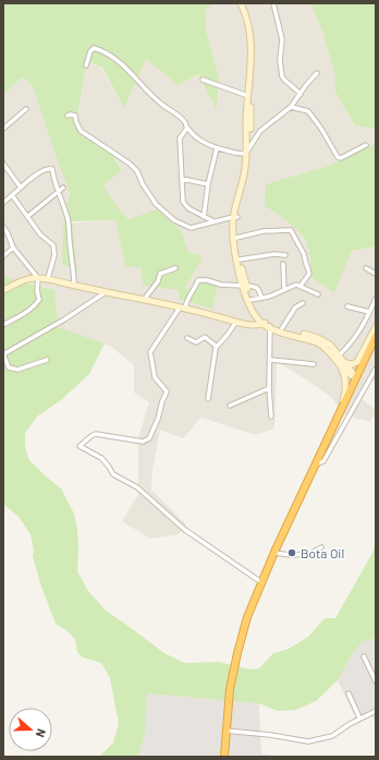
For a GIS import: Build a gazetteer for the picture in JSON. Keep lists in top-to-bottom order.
{
  "places": ["Bota Oil"],
  "north": "right"
}
